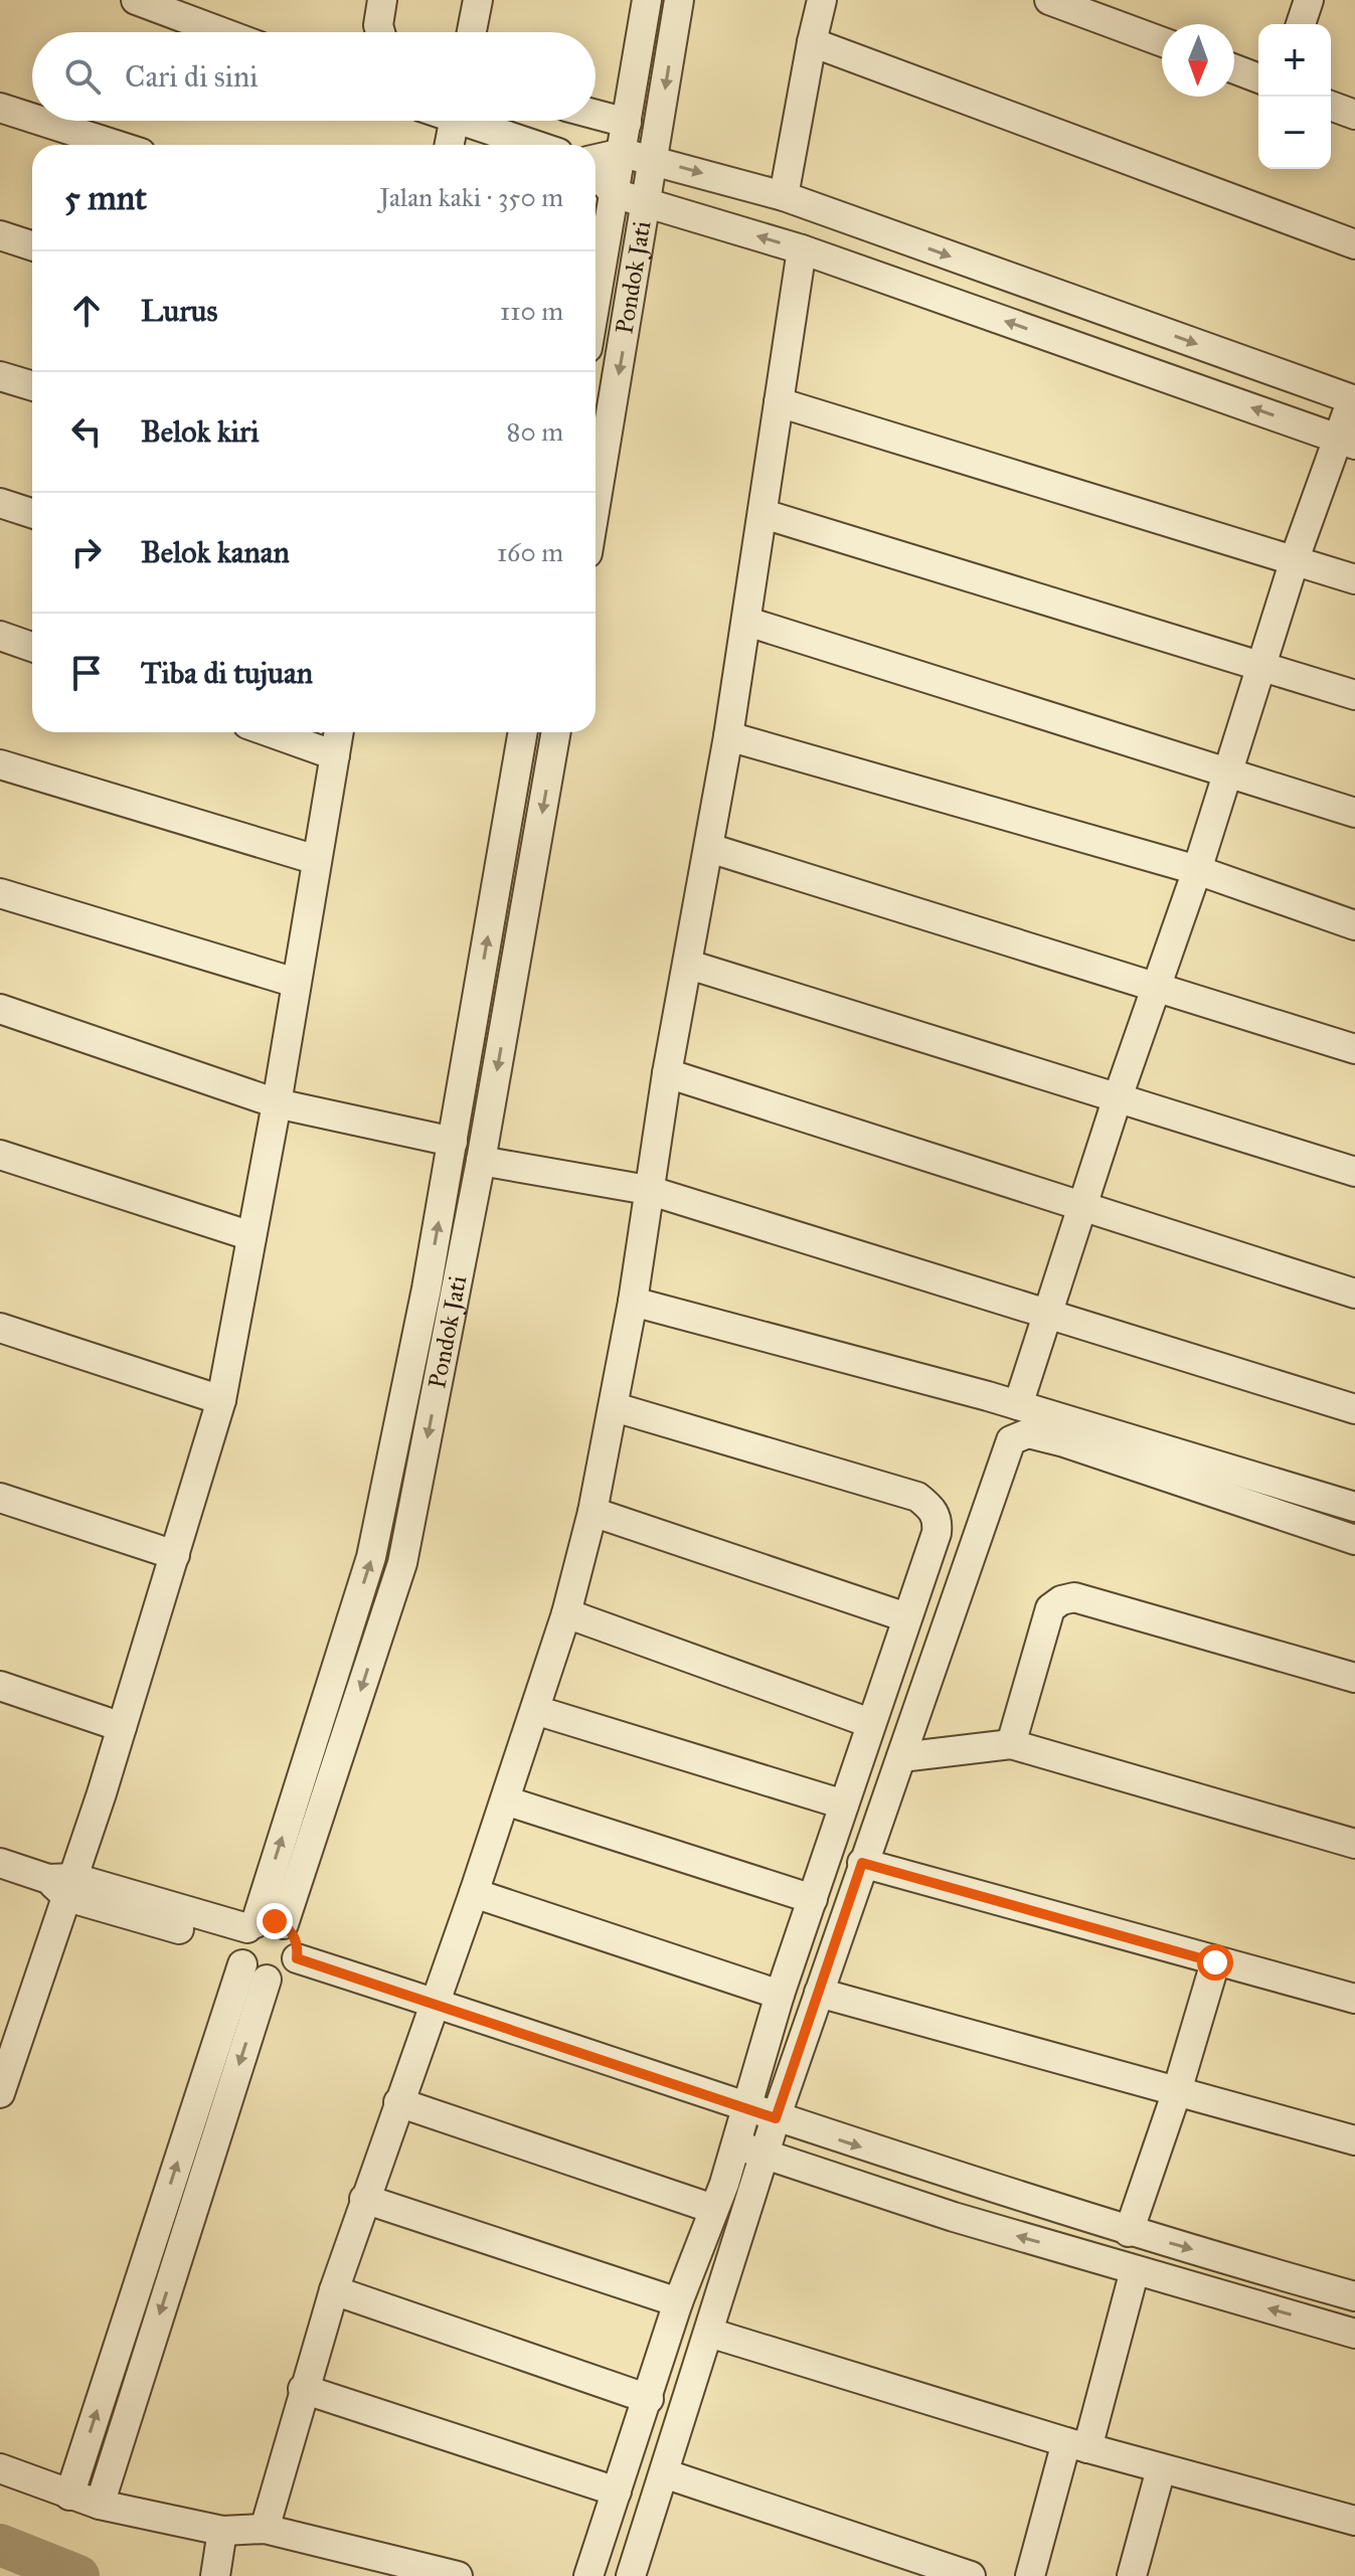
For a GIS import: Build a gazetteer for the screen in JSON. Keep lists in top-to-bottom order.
{
  "streets": {
    "street": ["Pondok Jati"]
  },
  "north": "bottom",
  "page": {
    "map_buttons": ["+", "−"],
    "search": "Cari di sini",
    "heading": ["5 mnt", "Jalan kaki · 350 m"],
    "list": [
      ["Lurus", "110 m"],
      ["Belok kiri", "80 m"],
      ["Belok kanan", "160 m"],
      "Tiba di tujuan"
    ]
  }
}
